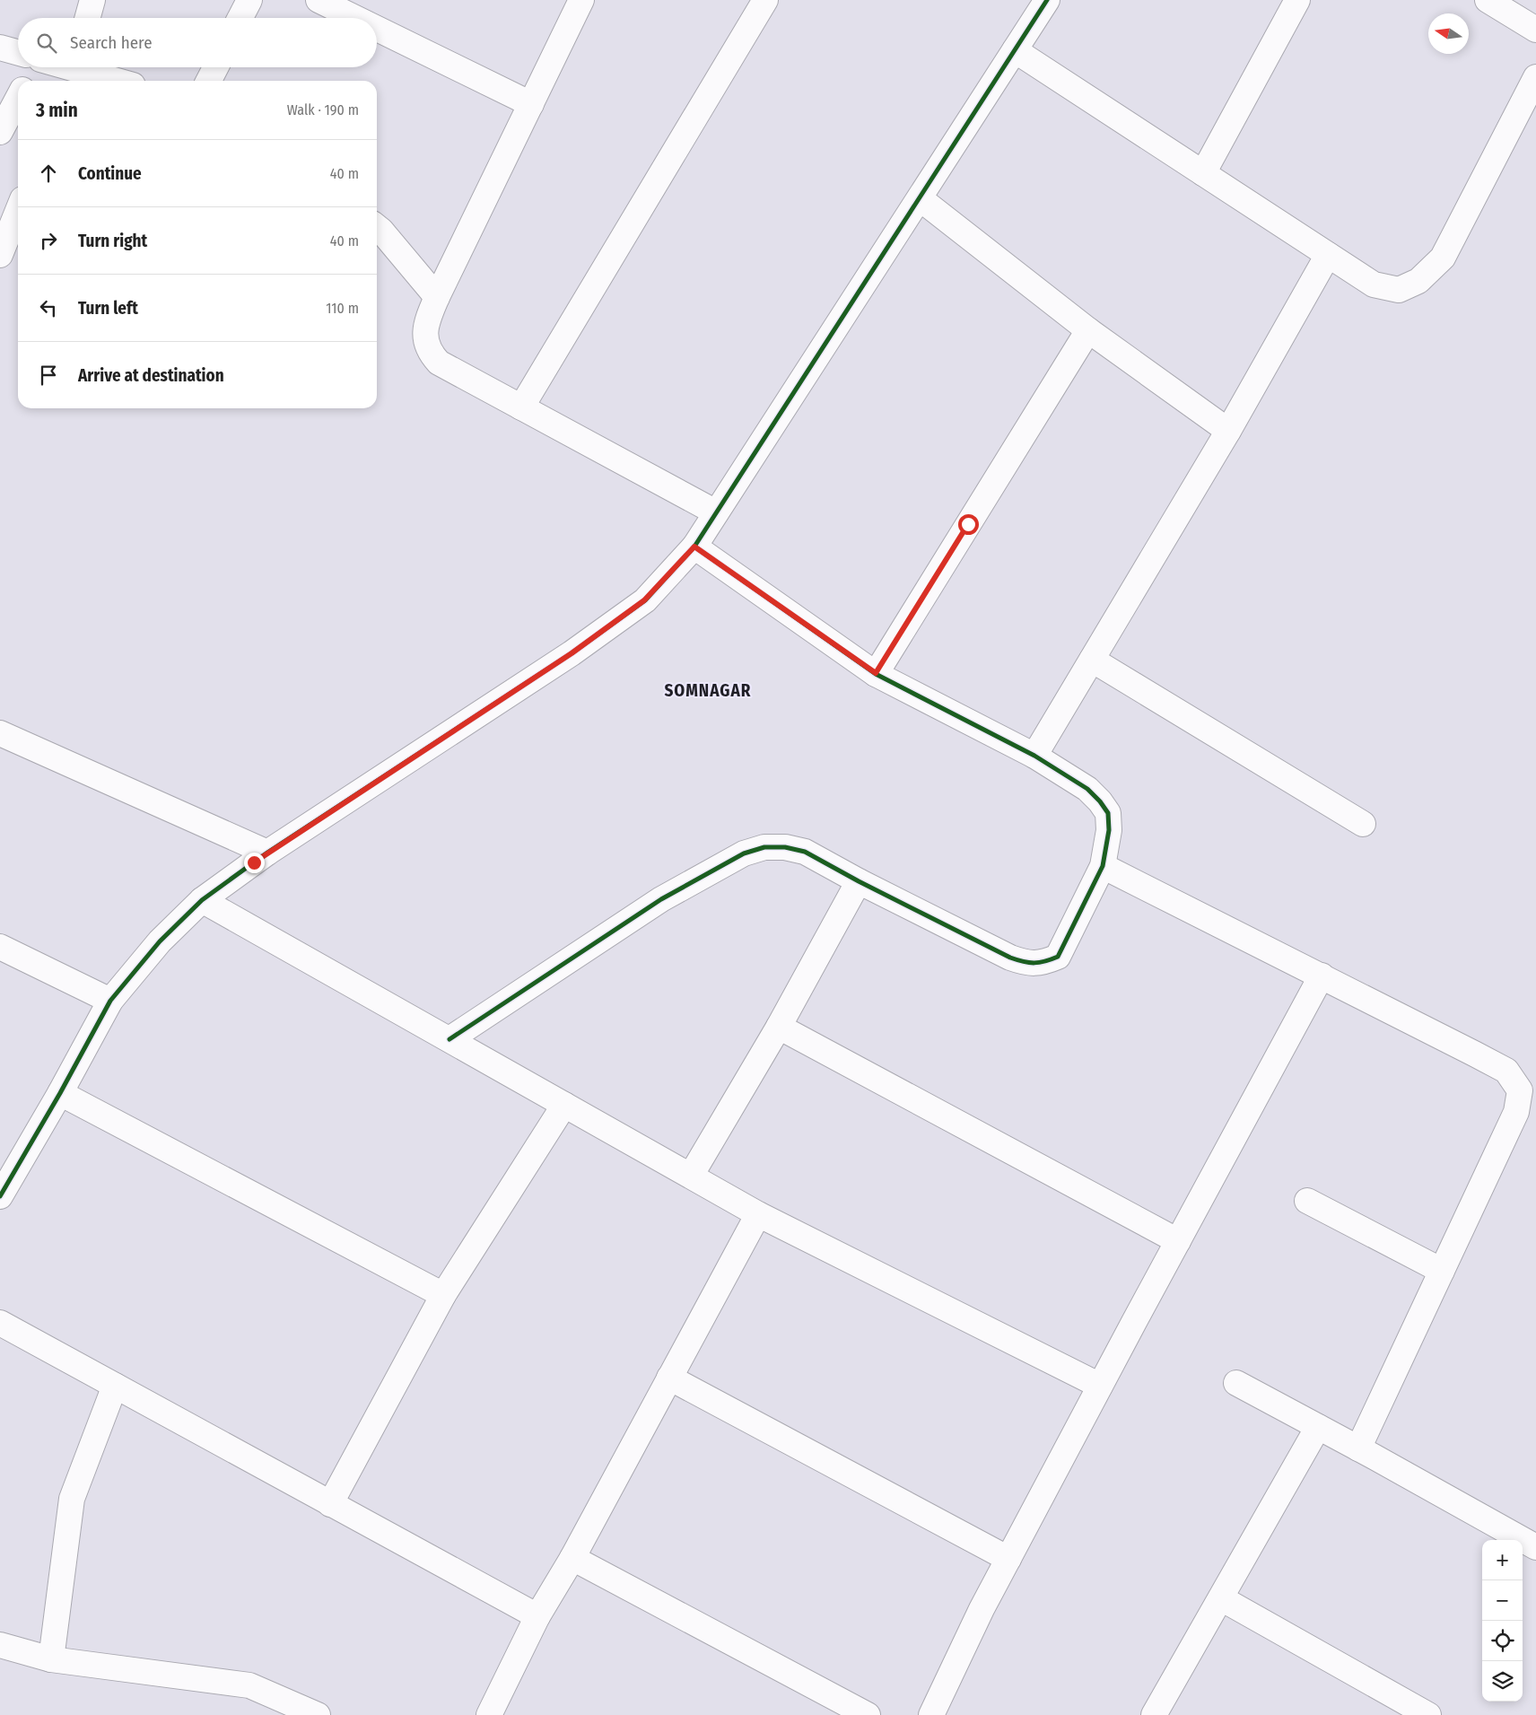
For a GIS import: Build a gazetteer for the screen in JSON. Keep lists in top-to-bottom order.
{
  "districts": ["SOMNAGAR"],
  "north": "left",
  "page": {
    "search": "Search here",
    "heading": ["3 min", "Walk · 190 m"],
    "list": [
      ["Continue", "40 m"],
      ["Turn right", "40 m"],
      ["Turn left", "110 m"],
      "Arrive at destination"
    ],
    "map_buttons": ["+", "−"]
  }
}
